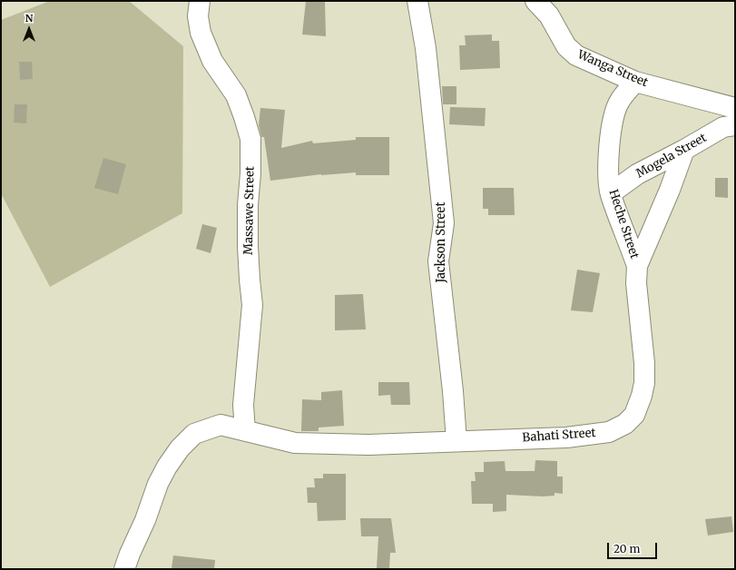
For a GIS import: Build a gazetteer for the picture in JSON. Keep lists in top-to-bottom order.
{
  "streets": {
    "street": [
      "Wanga Street",
      "Mogela Street",
      "Massawe Street",
      "Heche Street",
      "Jackson Street",
      "Bahati Street"
    ]
  },
  "crossings": [
    ["Wanga Street", "Heche Street"],
    ["Mogela Street", "Heche Street"],
    ["Mogela Street", "Bahati Street"],
    ["Massawe Street", "Bahati Street"],
    ["Heche Street", "Bahati Street"],
    ["Jackson Street", "Bahati Street"]
  ],
  "scale_bar": "20 m",
  "north": "top"
}
